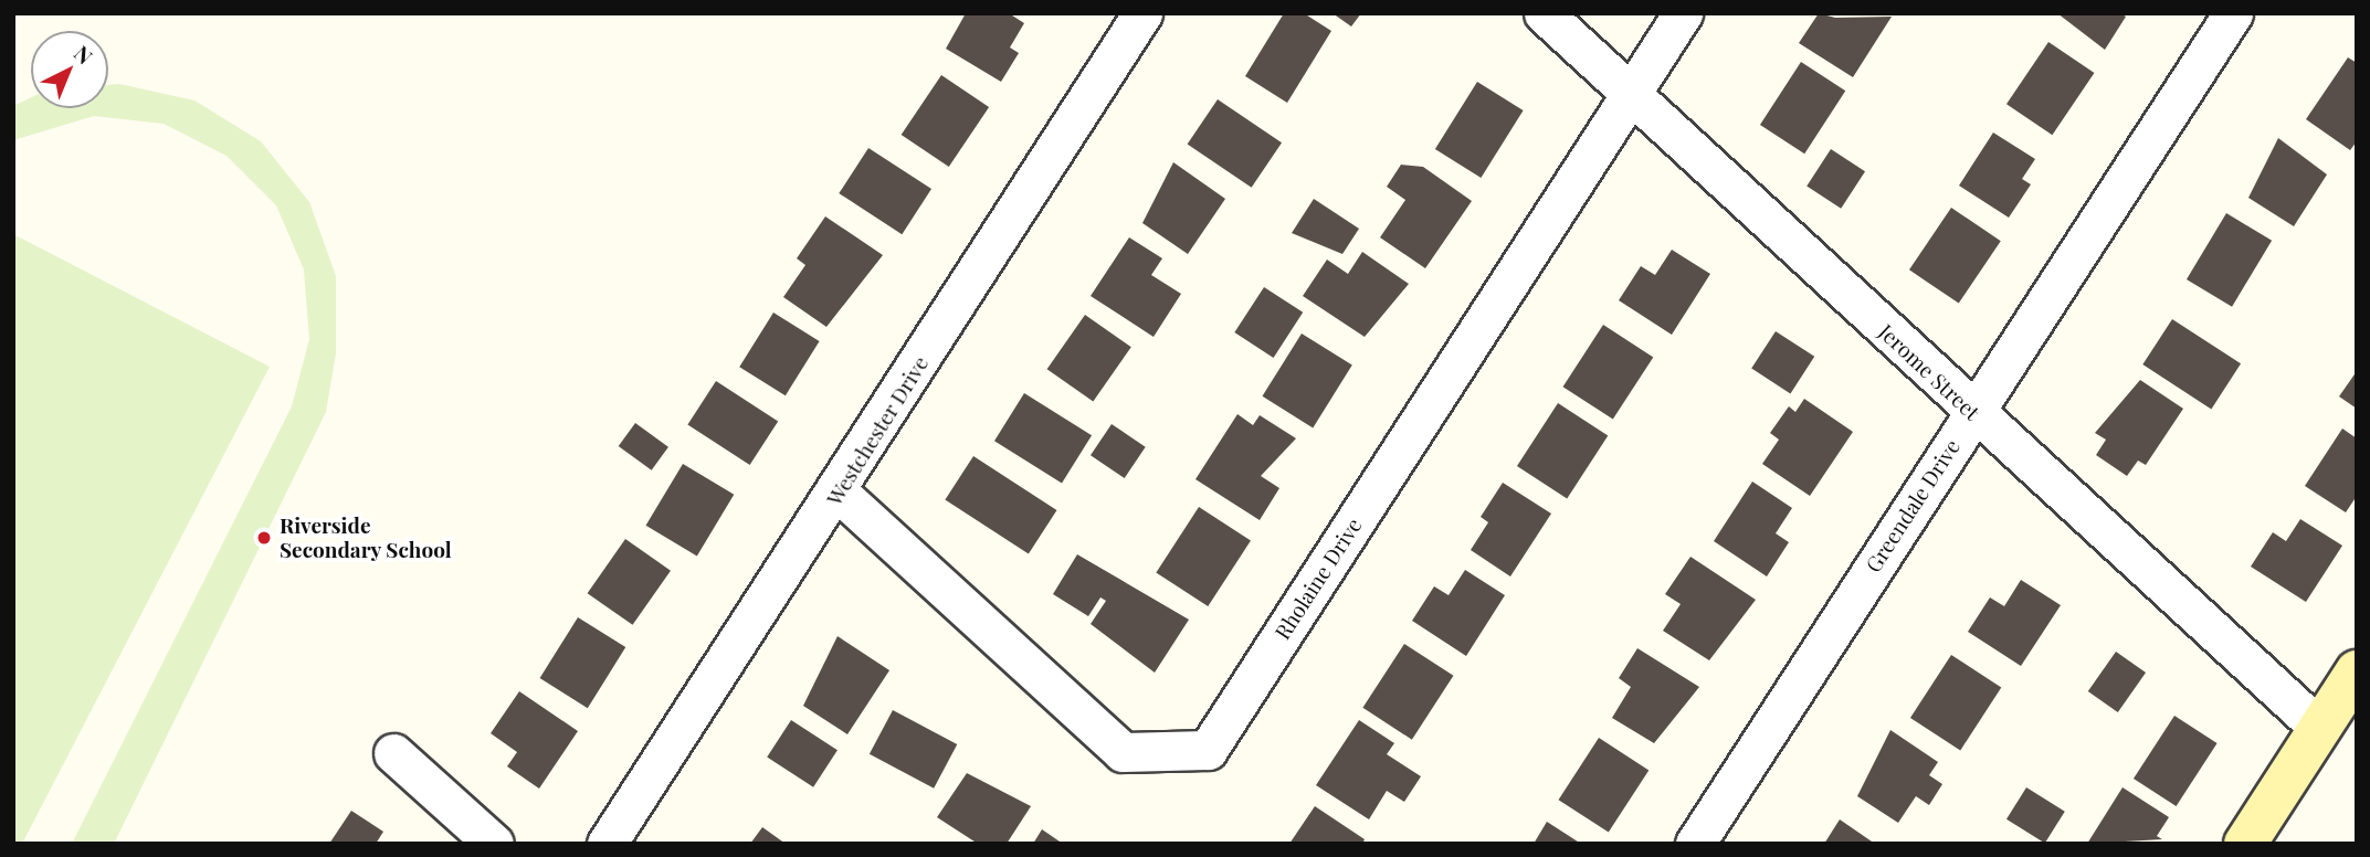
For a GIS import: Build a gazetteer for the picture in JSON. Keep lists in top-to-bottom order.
{
  "streets": {
    "street": [
      "Jerome Street",
      "Westchester Drive",
      "Greendale Drive",
      "Rholaine Drive"
    ]
  },
  "crossings": [
    ["Jerome Street", "Greendale Drive"],
    ["Jerome Street", "Rholaine Drive"],
    ["Westchester Drive", "Rholaine Drive"]
  ],
  "places": ["Riverside Secondary School"],
  "north": "top right"
}
